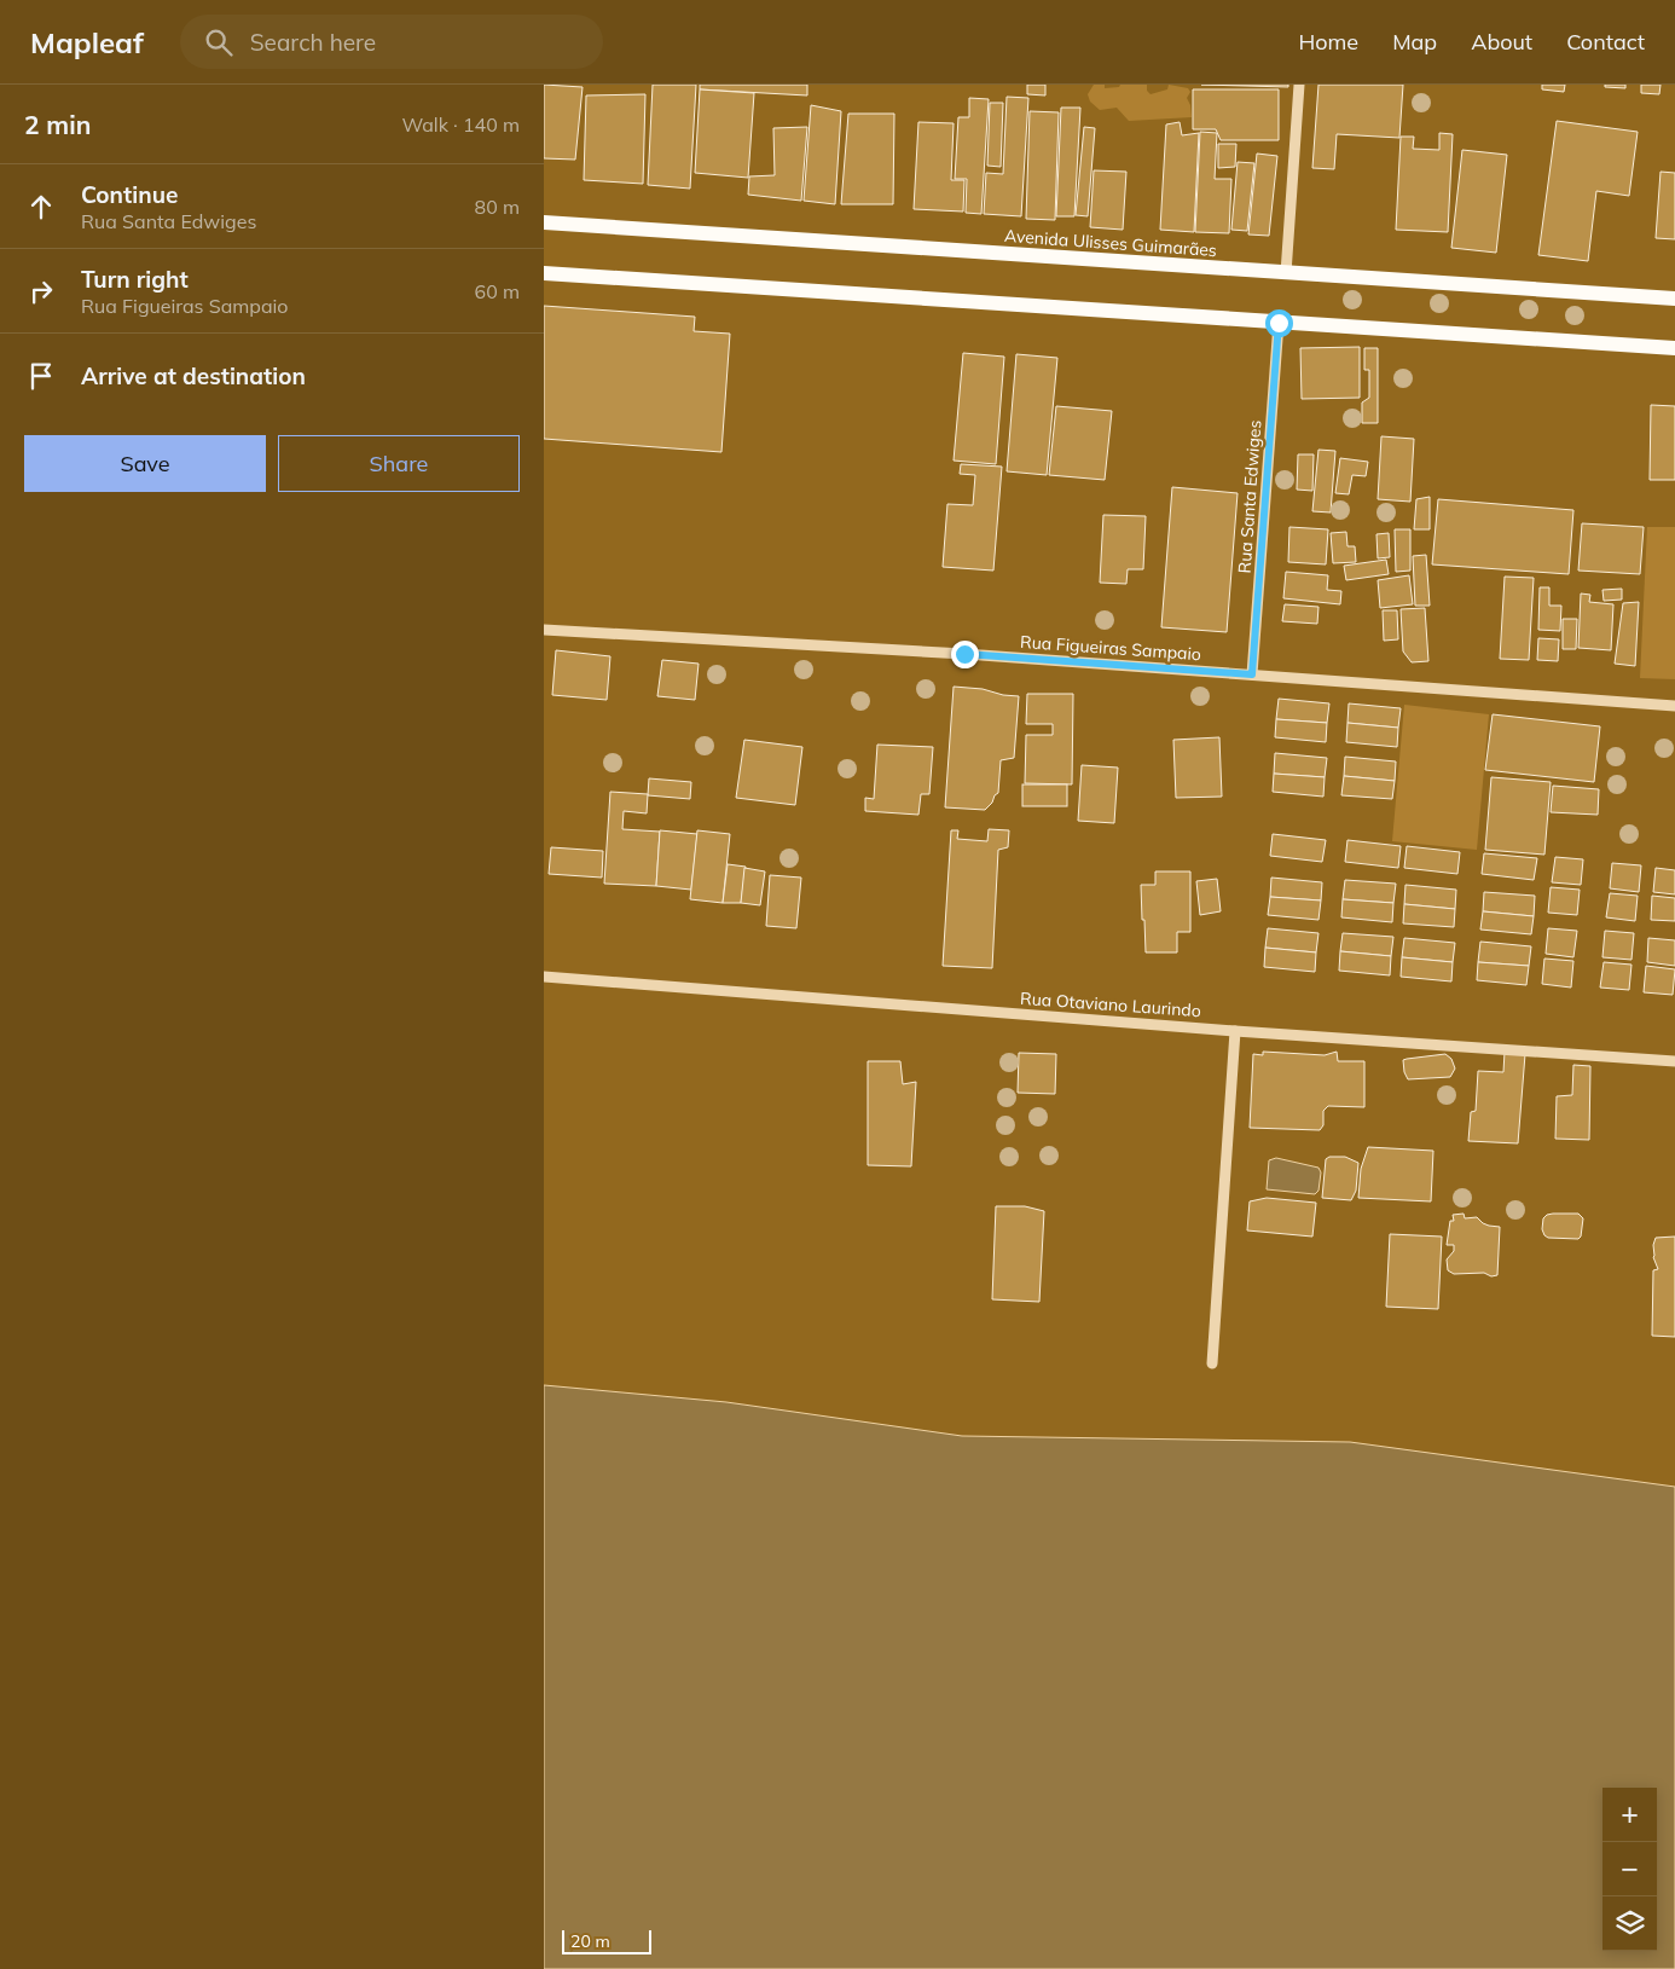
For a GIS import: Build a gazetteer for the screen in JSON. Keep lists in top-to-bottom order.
{
  "streets": {
    "main road": ["Avenida Ulisses Guimarães"],
    "street": ["Rua Santa Edwiges", "Rua Figueiras Sampaio", "Rua Otaviano Laurindo"]
  },
  "crossings": [
    ["Rua Santa Edwiges", "Rua Figueiras Sampaio"]
  ],
  "scale_bar": "20 m",
  "page": {
    "header": "Mapleaf",
    "search": "Search here",
    "nav": [
      "Home",
      "Map",
      "About",
      "Contact"
    ],
    "heading": ["2 min", "Walk · 140 m"],
    "list": [
      ["Continue", "Rua Santa Edwiges", "80 m"],
      ["Turn right", "Rua Figueiras Sampaio", "60 m"],
      "Arrive at destination"
    ],
    "buttons": ["Save", "Share"],
    "map_buttons": ["+", "−"],
    "scale": "20 m"
  }
}
